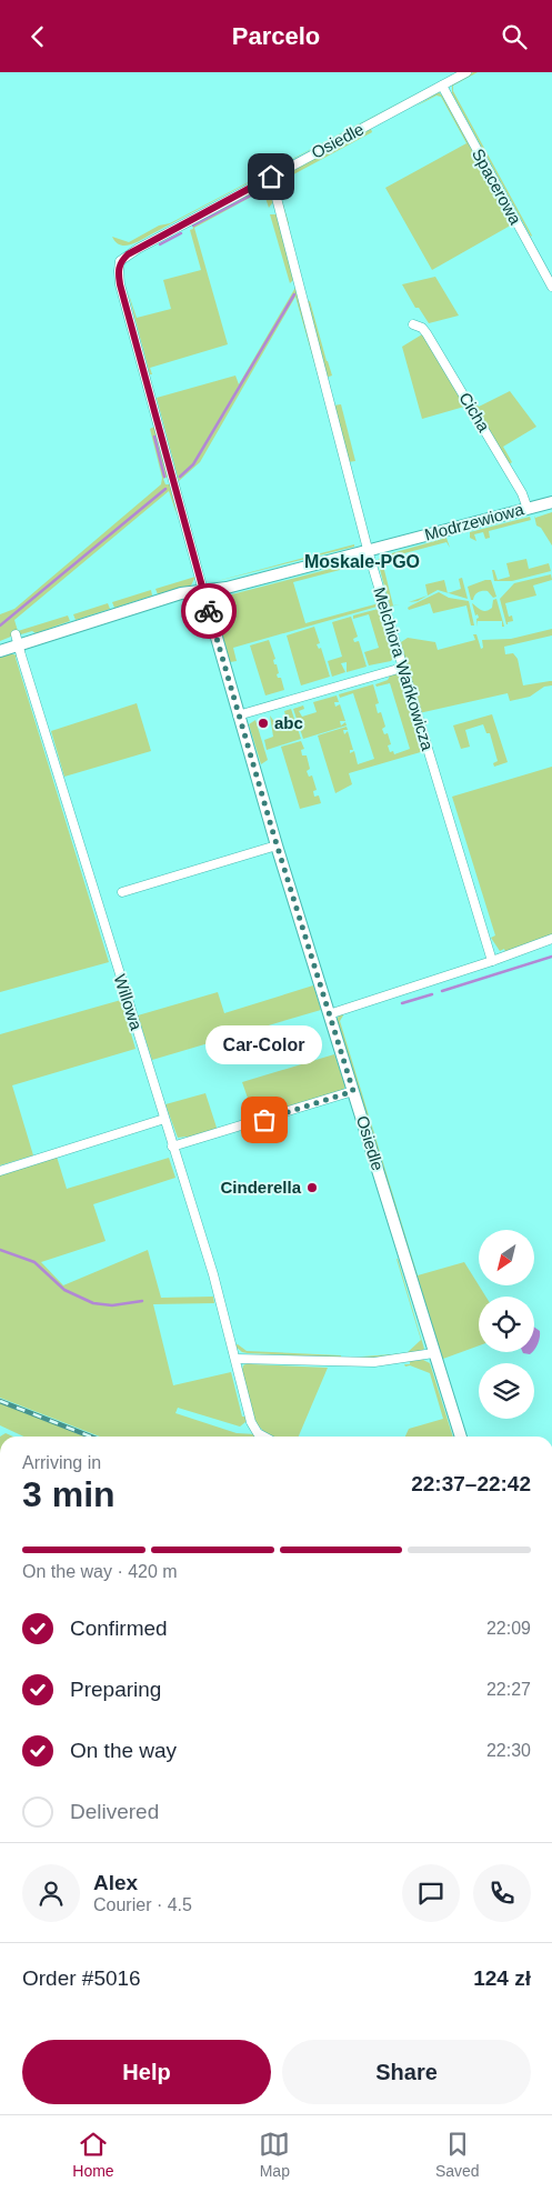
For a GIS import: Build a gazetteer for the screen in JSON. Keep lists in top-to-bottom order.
{
  "streets": {
    "street": [
      "Osiedle",
      "Spacerowa",
      "Cicha",
      "Modrzewiowa",
      "Melchiora Wańkowicza",
      "Willowa"
    ]
  },
  "crossings": [
    ["Osiedle", "Spacerowa"],
    ["Osiedle", "Modrzewiowa"],
    ["Osiedle", "Melchiora Wańkowicza"],
    ["Cicha", "Modrzewiowa"],
    ["Modrzewiowa", "Melchiora Wańkowicza"]
  ],
  "districts": ["Moskale-PGO"],
  "places": ["abc", "Car-Color", "Cinderella"],
  "north": "bottom left",
  "page": {
    "header": "Parcelo",
    "bubble": "Car-Color",
    "heading": ["3 min", "Arriving in", "22:37–22:42"],
    "panel": [
      "Alex",
      "Courier · 4.5",
      "Order #5016",
      "124 zł"
    ],
    "bar": "On the way · 420 m",
    "list": [
      ["Confirmed", "22:09"],
      ["Preparing", "22:27"],
      ["On the way", "22:30"],
      "Delivered"
    ],
    "buttons": ["Help", "Share"],
    "tabs": ["Home", "Map", "Saved"]
  }
}
